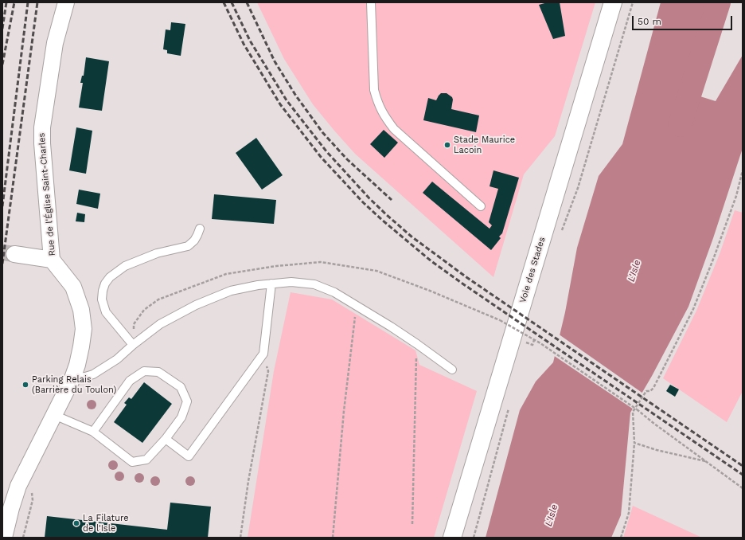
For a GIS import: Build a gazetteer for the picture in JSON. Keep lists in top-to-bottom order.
{
  "streets": {
    "main road": ["Voie des Stades"],
    "street": ["Rue de l'Église Saint-Charles"]
  },
  "water": ["L'Isle"],
  "places": ["Stade Maurice Lacoin", "Parking Relais (Barrière du Toulon)", "La Filature de l'Isle"],
  "scale_bar": "50 m"
}
